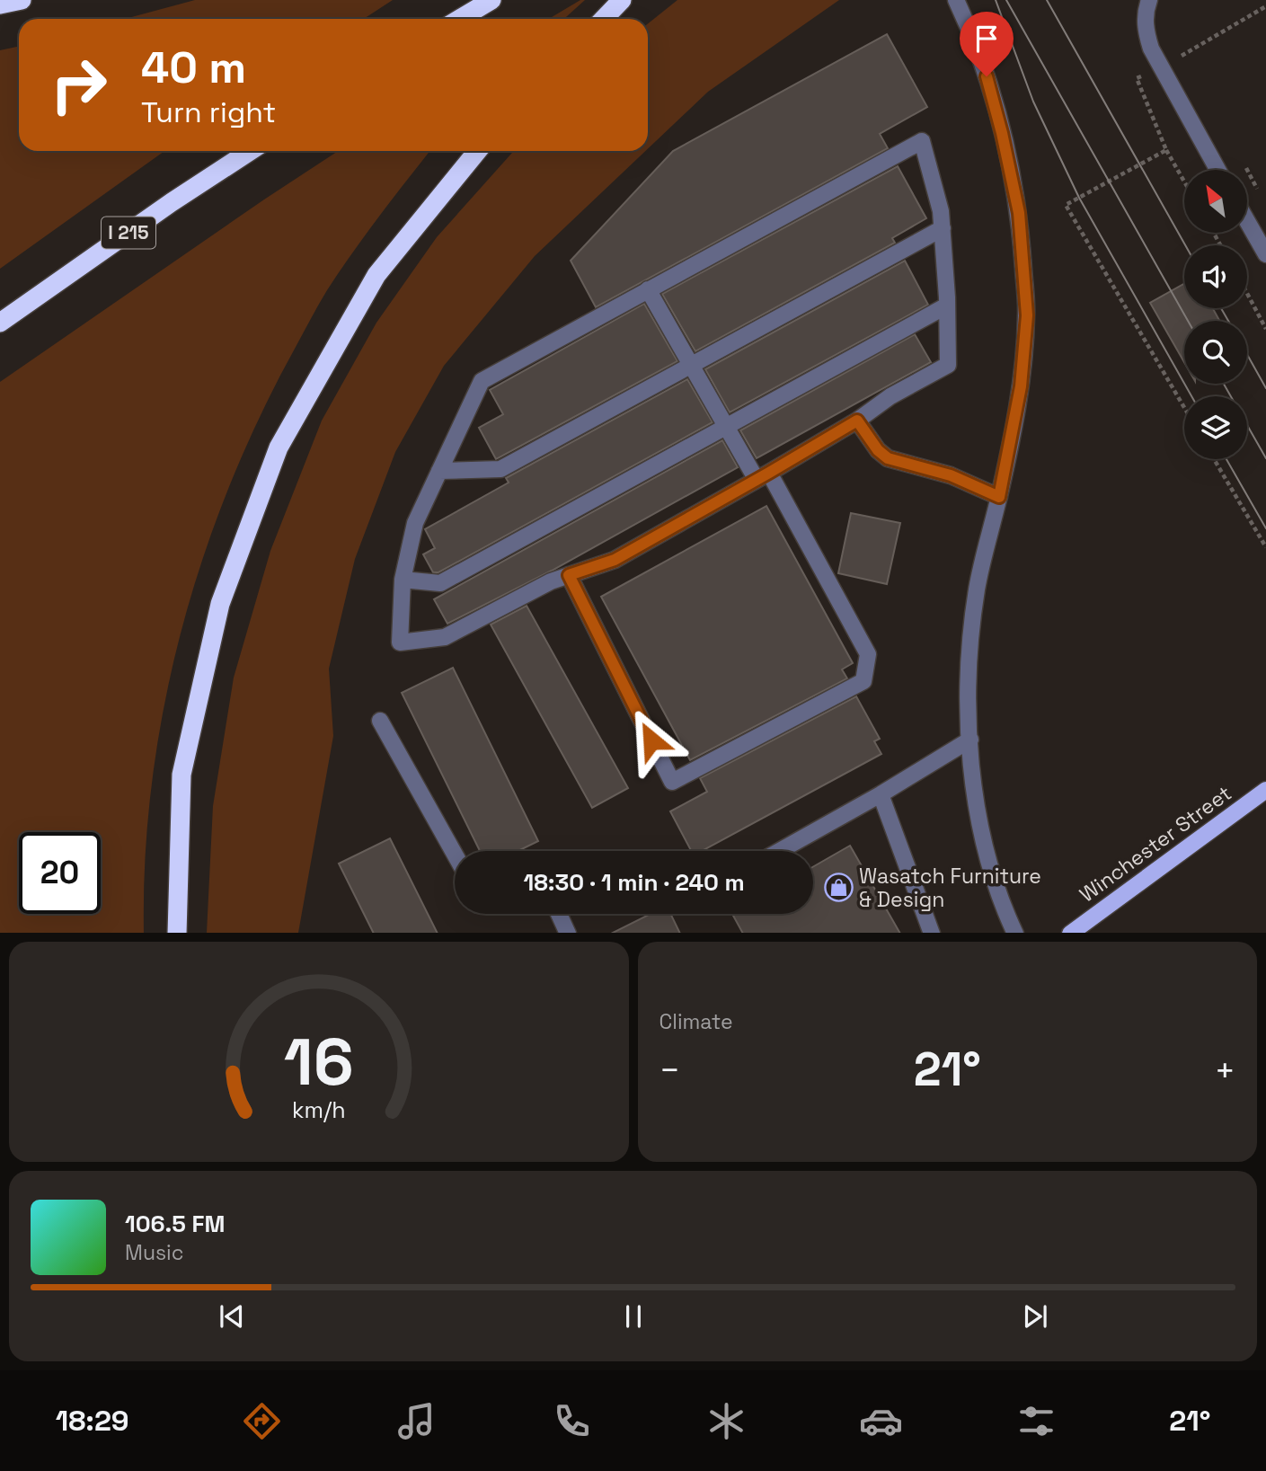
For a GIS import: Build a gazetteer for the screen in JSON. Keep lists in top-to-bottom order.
{
  "streets": {
    "highway": ["I 215"],
    "main road": ["Winchester Street"]
  },
  "places": {
    "shop": ["Wasatch Furniture & Design"]
  },
  "north": "top left",
  "page": {
    "turn": ["40 m", "Turn right"],
    "limit": "20",
    "trip": "18:30 · 1 min · 240 m",
    "tile": "Climate",
    "heat": ["−", "21°", "+"],
    "song": ["106.5 FM", "Music"],
    "tabs": ["18:29", "21°"],
    "gauge": ["16", "km/h"]
  }
}
